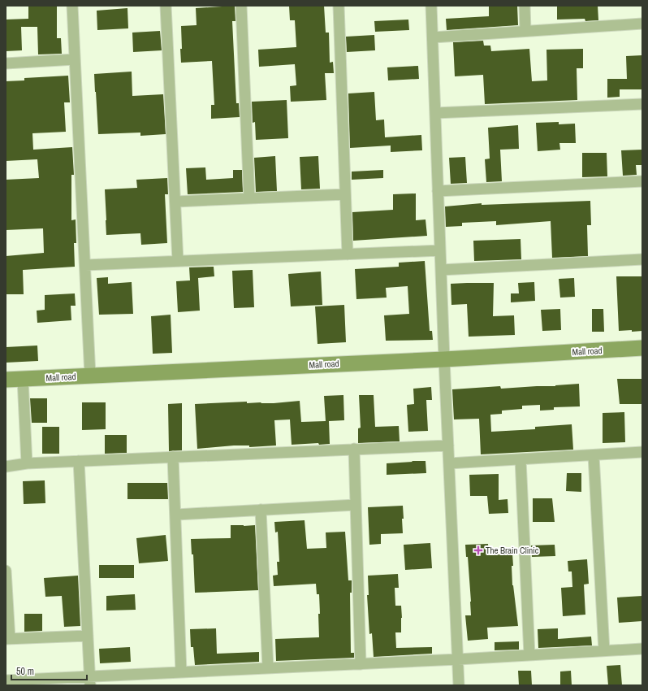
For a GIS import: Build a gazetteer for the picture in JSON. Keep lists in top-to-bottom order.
{
  "streets": {
    "street": ["Mall road"]
  },
  "places": {
    "health": ["The Brain Clinic"]
  },
  "scale_bar": "50 m"
}
